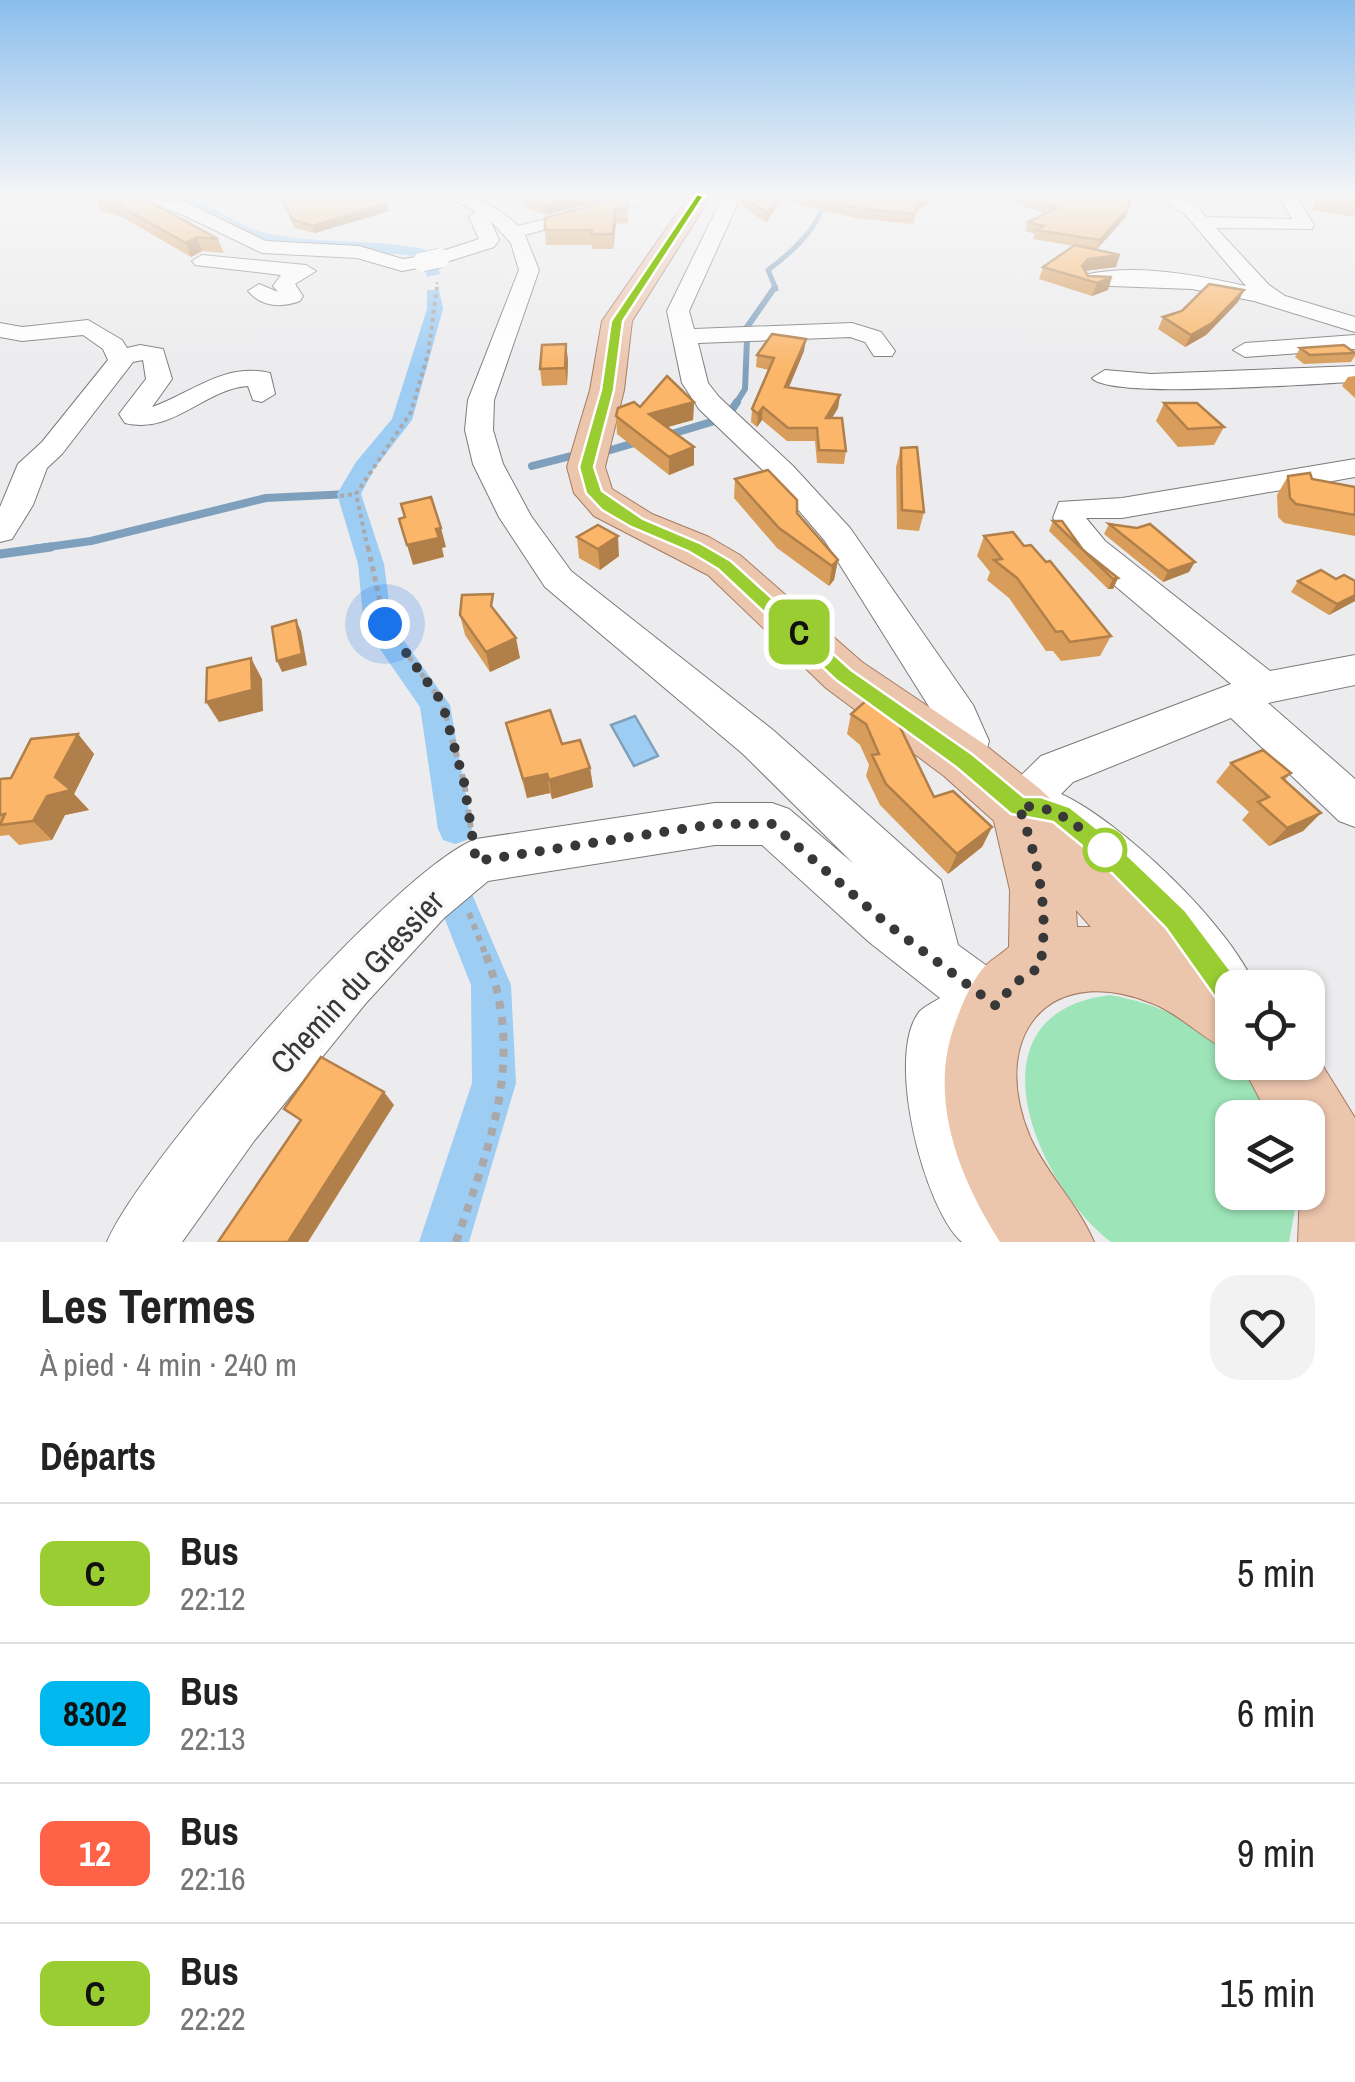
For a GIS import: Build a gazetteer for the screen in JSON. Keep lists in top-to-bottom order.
{
  "streets": {
    "street": ["Chemin du Gressier"]
  },
  "lines": ["bus line C"],
  "page": {
    "on_map": "C",
    "heading": [
      ["Les Termes", "À pied · 4 min · 240 m"],
      "Départs"
    ],
    "list": [
      {
        "mark": "C",
        "name": "Bus",
        "note": "22:12",
        "value": "5 min"
      },
      {
        "mark": "8302",
        "name": "Bus",
        "note": "22:13",
        "value": "6 min"
      },
      {
        "mark": "12",
        "name": "Bus",
        "note": "22:16",
        "value": "9 min"
      },
      {
        "mark": "C",
        "name": "Bus",
        "note": "22:22",
        "value": "15 min"
      }
    ]
  }
}
